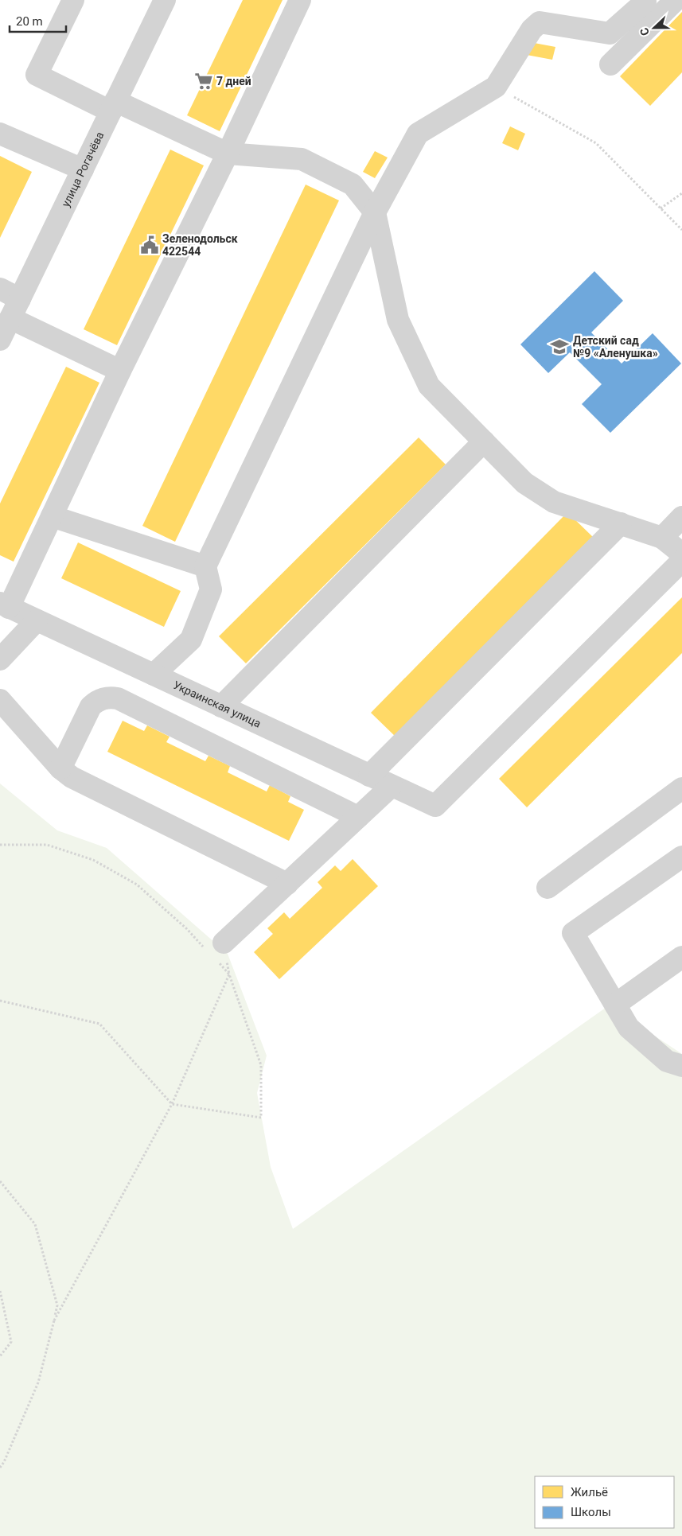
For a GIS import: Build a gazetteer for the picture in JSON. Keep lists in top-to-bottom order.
{
  "streets": {
    "street": ["улица Рогачёва", "Украинская улица"]
  },
  "places": {
    "supermarket": ["7 дней"],
    "public building": ["Зеленодольск 422544"],
    "school or university": ["Детский сад №9 «Аленушка»"]
  },
  "legend": ["Жильё", "Школы"],
  "scale_bar": "20 m",
  "north": "left"
}
